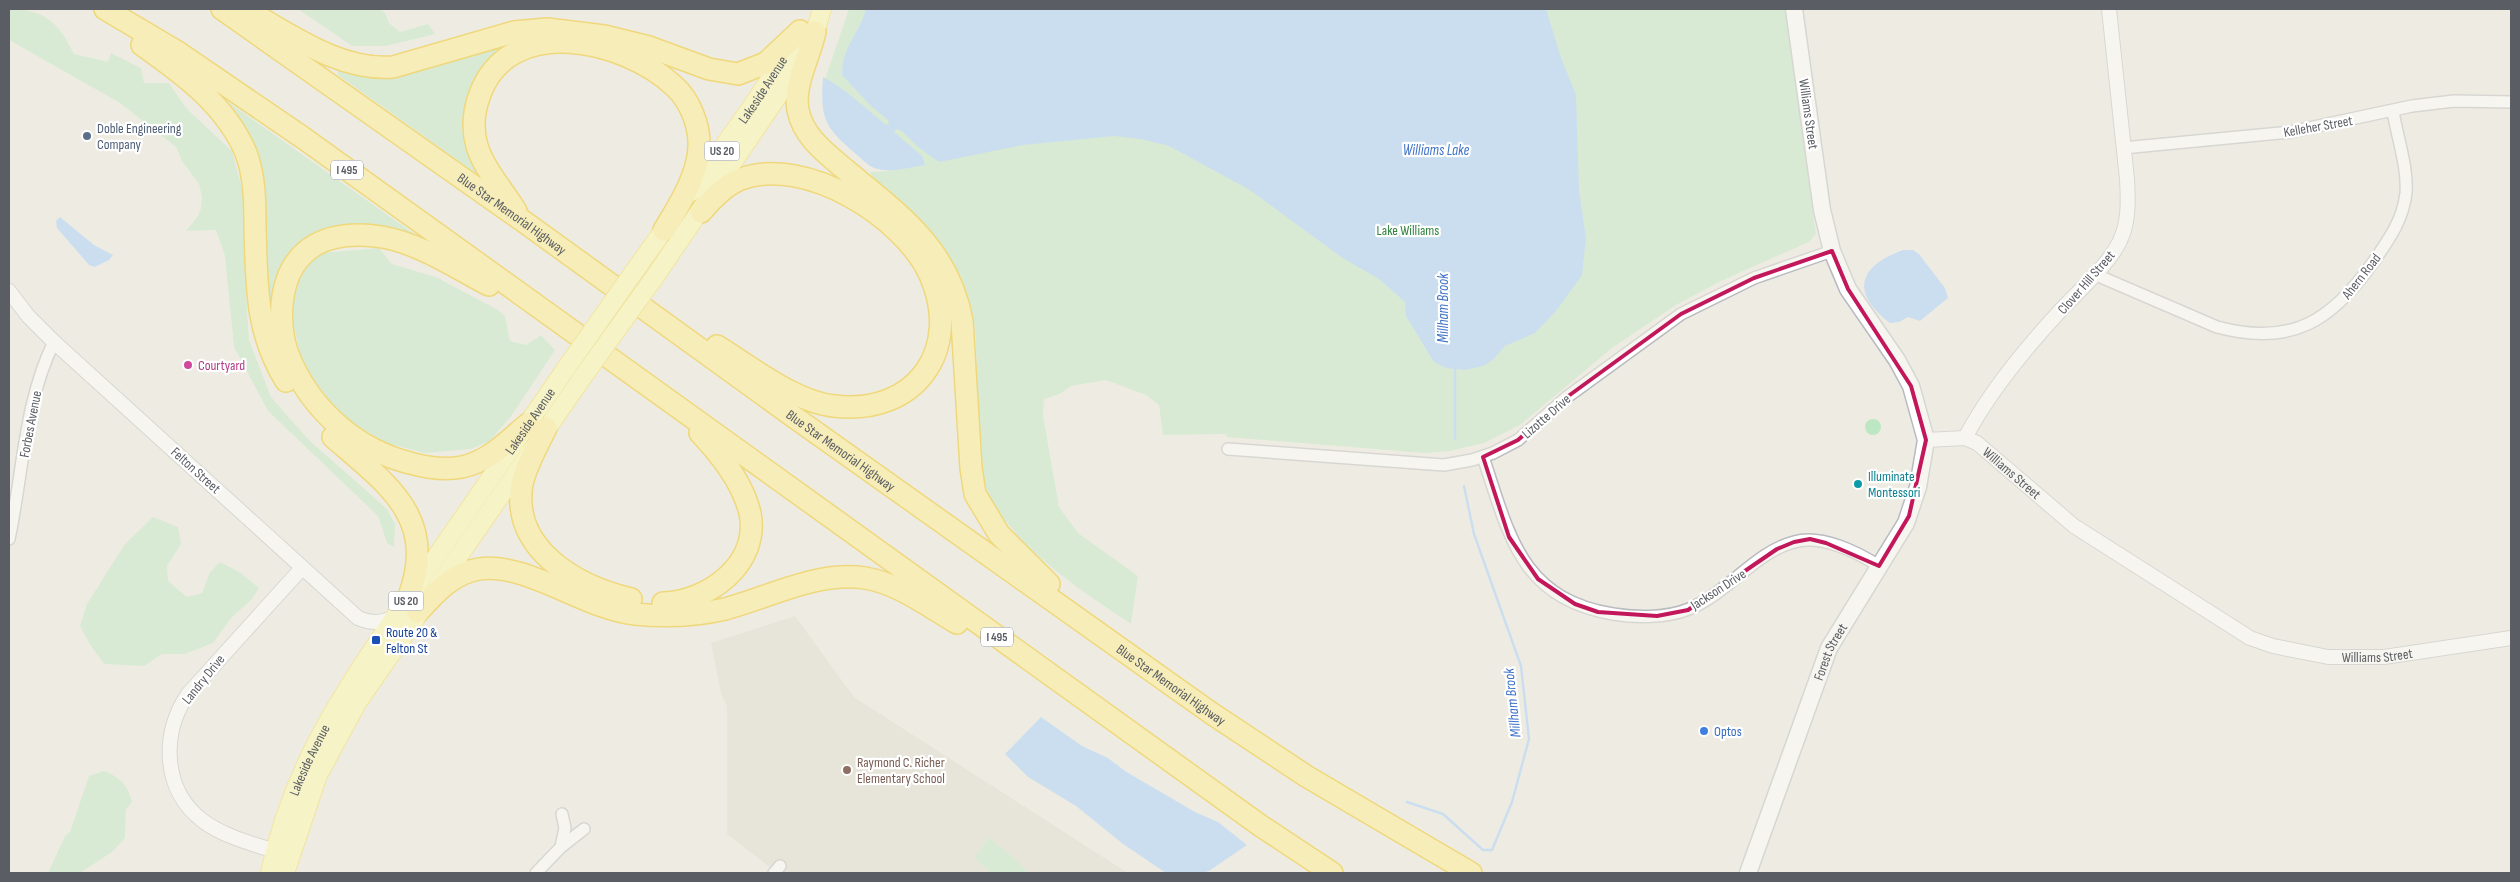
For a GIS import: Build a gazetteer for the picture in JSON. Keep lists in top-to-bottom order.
{
  "streets": {
    "highway": ["I 495", "Blue Star Memorial Highway"],
    "main road": [
      "Lakeside Avenue",
      "Williams Street",
      "US 20",
      "Forest Street"
    ],
    "street": [
      "Kelleher Street",
      "Ahern Road",
      "Clover Hill Street",
      "Lizotte Drive",
      "Forbes Avenue",
      "Felton Street",
      "Jackson Drive",
      "Landry Drive"
    ]
  },
  "crossings": [
    ["Lakeside Avenue", "US 20"],
    ["Lakeside Avenue", "Felton Street"],
    ["Lakeside Avenue", "Landry Drive"],
    ["Williams Street", "Clover Hill Street"],
    ["Williams Street", "Lizotte Drive"],
    ["Williams Street", "Forest Street"],
    ["Kelleher Street", "Ahern Road"],
    ["Kelleher Street", "Clover Hill Street"],
    ["US 20", "Landry Drive"],
    ["Ahern Road", "Clover Hill Street"],
    ["Lizotte Drive", "Jackson Drive"],
    ["Forbes Avenue", "Felton Street"],
    ["Felton Street", "Landry Drive"],
    ["Jackson Drive", "Forest Street"]
  ],
  "water": ["Williams Lake", "Millham Brook"],
  "parks": ["Lake Williams"],
  "places": {
    "other": [
      "Doble Engineering Company",
      "Courtyard",
      "Illuminate Montessori",
      "Optos",
      "Raymond C. Richer Elementary School"
    ],
    "transit": ["Route 20 & Felton St"]
  }
}
